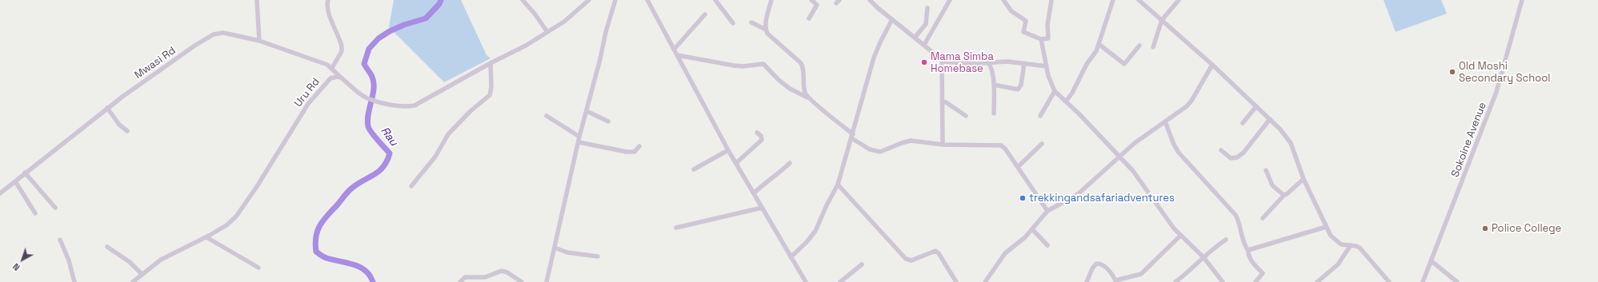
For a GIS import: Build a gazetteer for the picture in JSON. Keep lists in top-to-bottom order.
{
  "streets": {
    "street": ["Mwasi Rd", "Uru Rd", "Sokoine Avenue"]
  },
  "crossings": [
    ["Mwasi Rd", "Uru Rd"]
  ],
  "water": ["Rau"],
  "places": [
    "Mama Simba Homebase",
    "Old Moshi Secondary School",
    "trekkingandsafariadventures",
    "Police College"
  ],
  "north": "bottom left"
}
